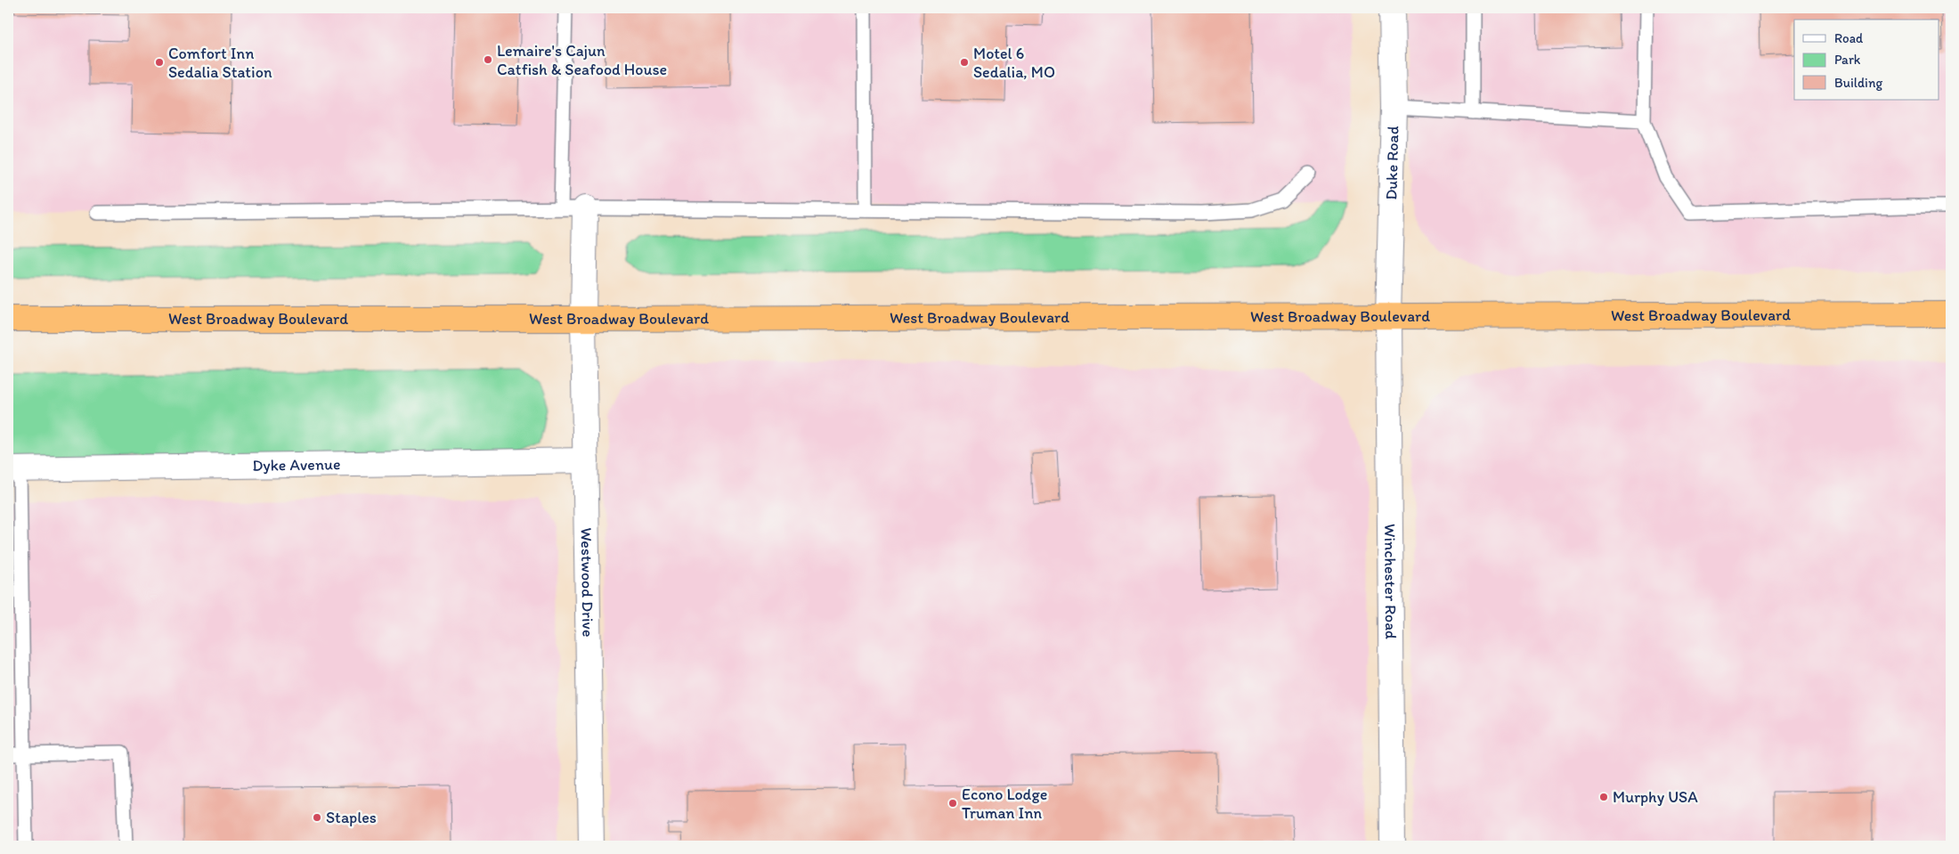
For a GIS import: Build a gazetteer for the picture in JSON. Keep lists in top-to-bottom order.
{
  "streets": {
    "highway": ["West Broadway Boulevard"],
    "street": [
      "Duke Road",
      "Dyke Avenue",
      "Winchester Road",
      "Westwood Drive"
    ]
  },
  "crossings": [
    ["Duke Road", "West Broadway Boulevard"],
    ["Duke Road", "Winchester Road"],
    ["West Broadway Boulevard", "Winchester Road"],
    ["West Broadway Boulevard", "Westwood Drive"],
    ["Dyke Avenue", "Westwood Drive"]
  ],
  "places": [
    "Lemaire's Cajun Catfish & Seafood House",
    "Comfort Inn Sedalia Station",
    "Motel 6 Sedalia, MO",
    "Murphy USA",
    "Econo Lodge Truman Inn",
    "Staples"
  ],
  "legend": ["Road", "Park", "Building"]
}
